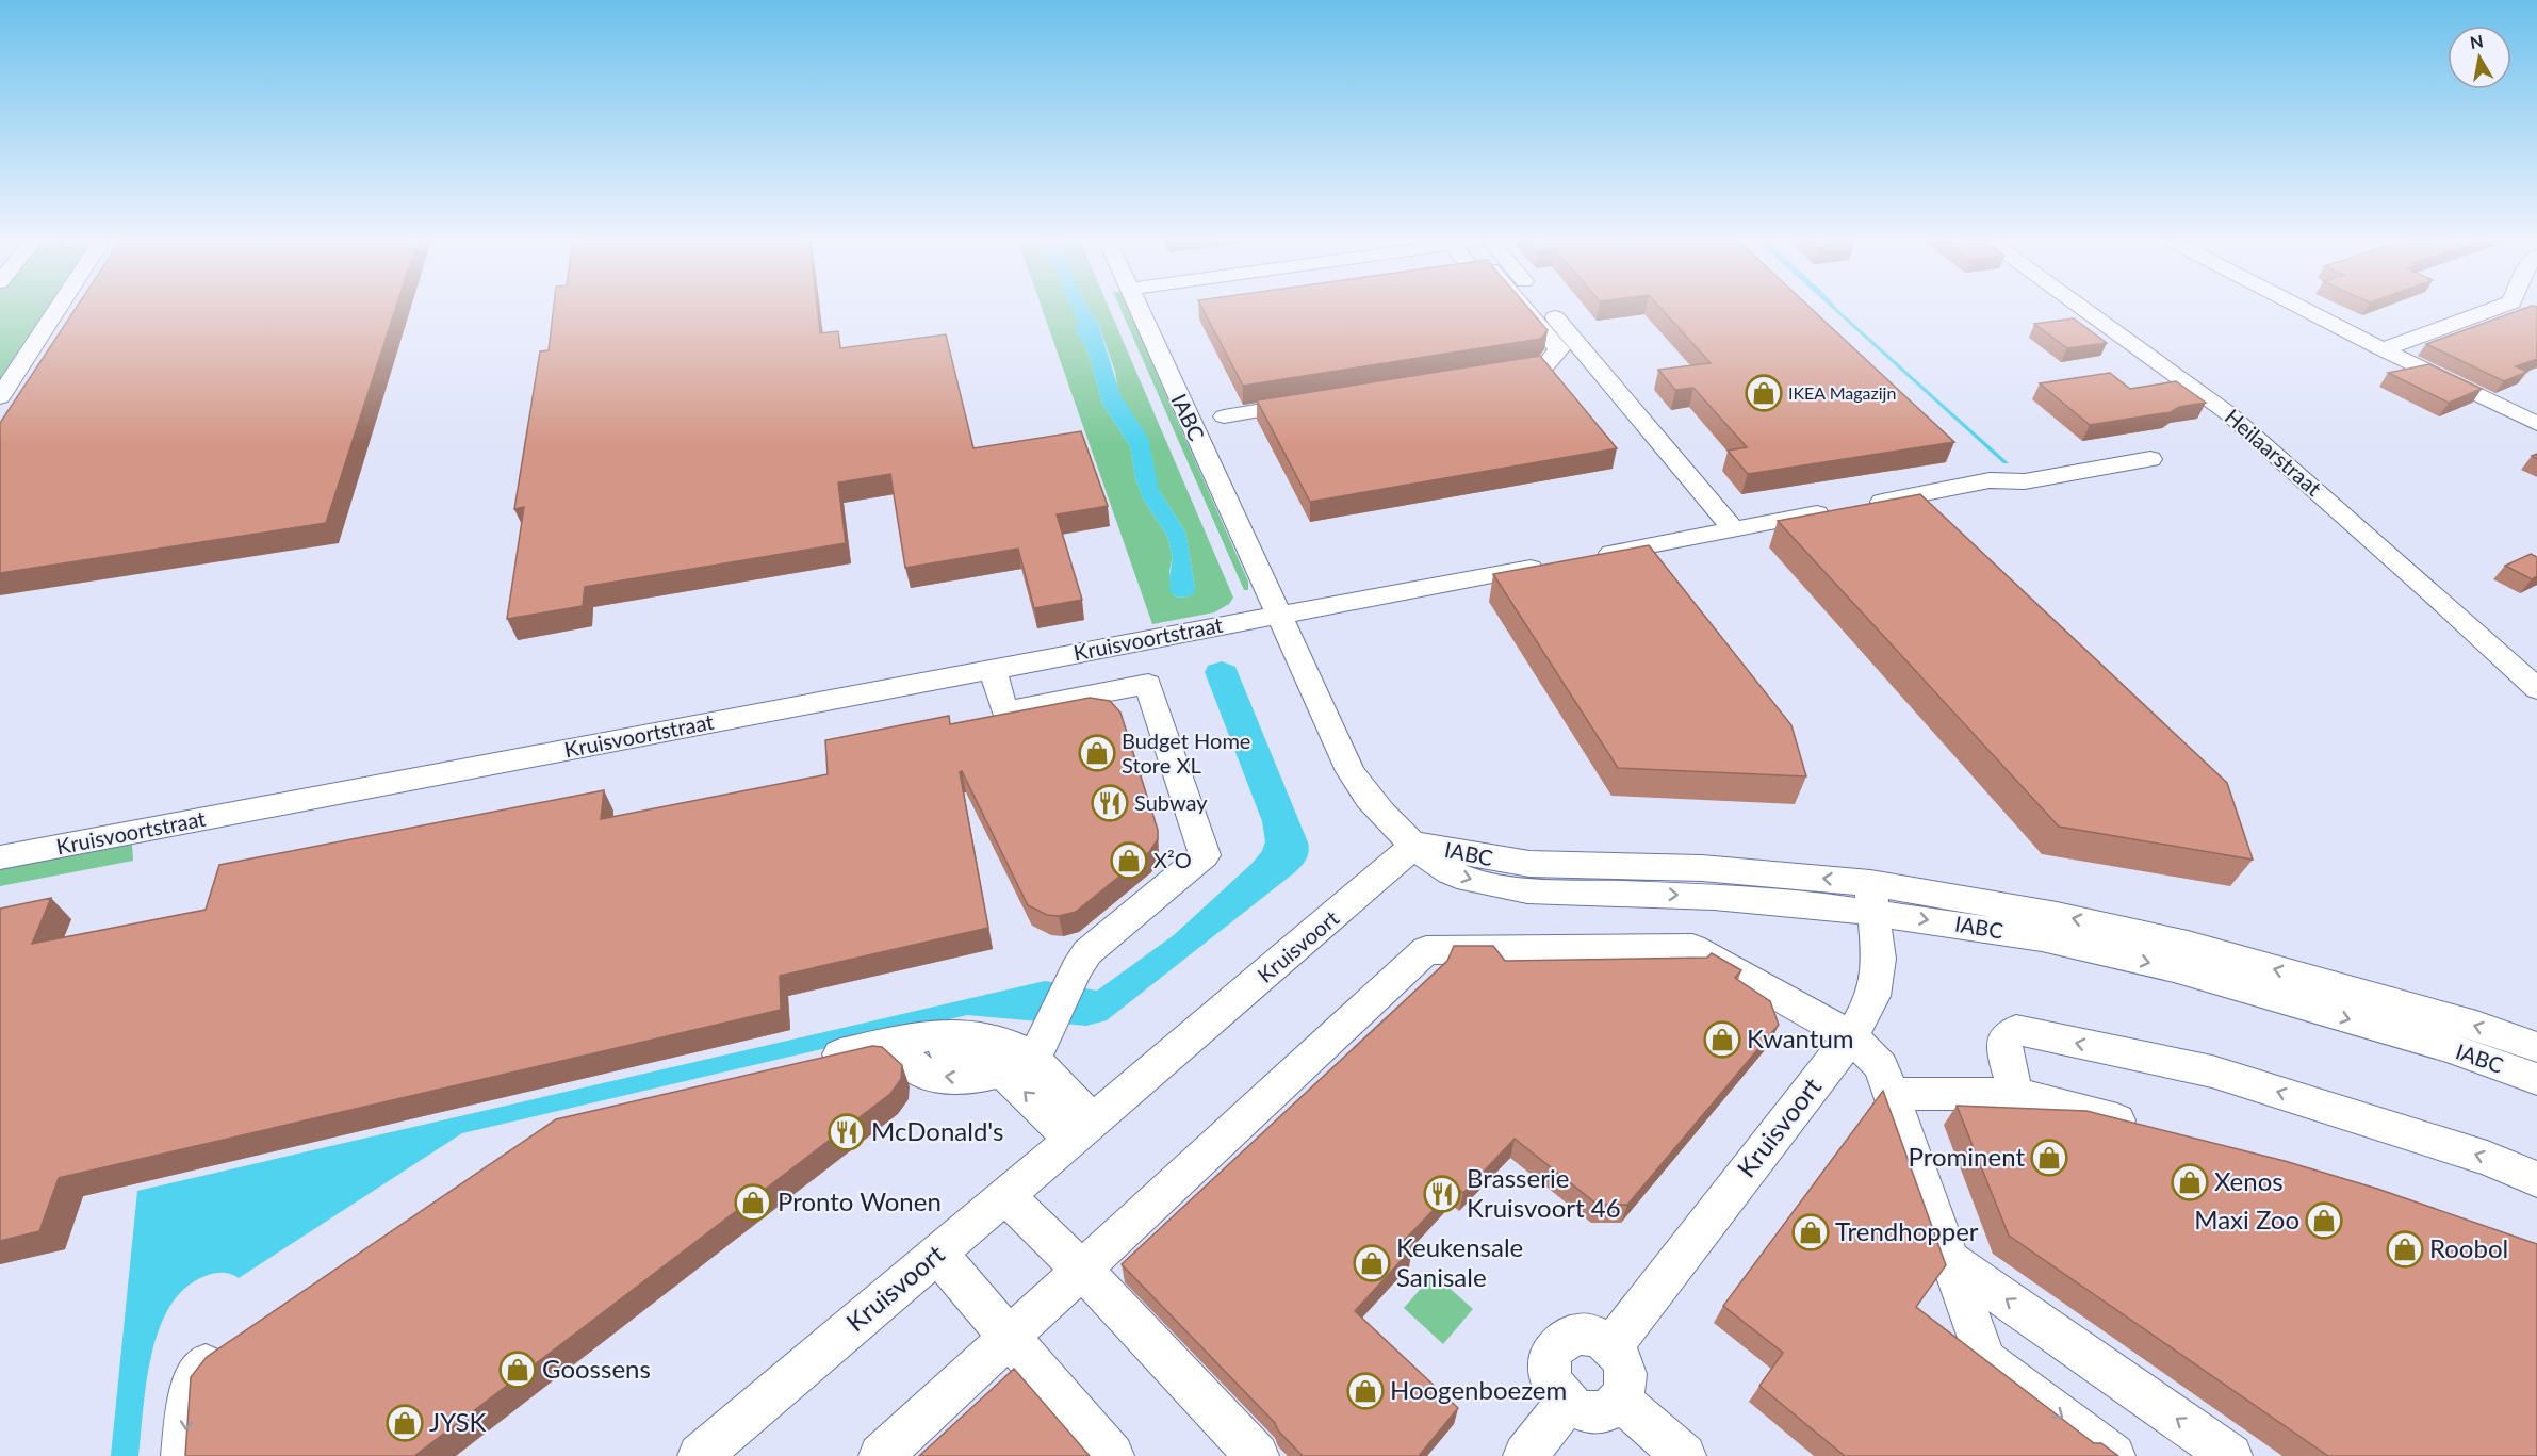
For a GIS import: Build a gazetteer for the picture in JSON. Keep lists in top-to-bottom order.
{
  "streets": {
    "street": [
      "IABC",
      "Heilaarstraat",
      "Kruisvoortstraat",
      "Kruisvoort"
    ]
  },
  "crossings": [
    ["IABC", "Kruisvoortstraat"],
    ["IABC", "Kruisvoort"]
  ],
  "places": {
    "shop": [
      "IKEA Magazijn",
      "Budget Home Store XL",
      "X²O",
      "Kwantum",
      "Prominent",
      "Xenos",
      "Pronto Wonen",
      "Maxi Zoo",
      "Trendhopper",
      "Roobol",
      "Keukensale Sanisale",
      "Goossens",
      "Hoogenboezem",
      "JYSK"
    ],
    "restaurant": ["Subway", "McDonald's", "Brasserie Kruisvoort 46"]
  },
  "north": "top"
}
